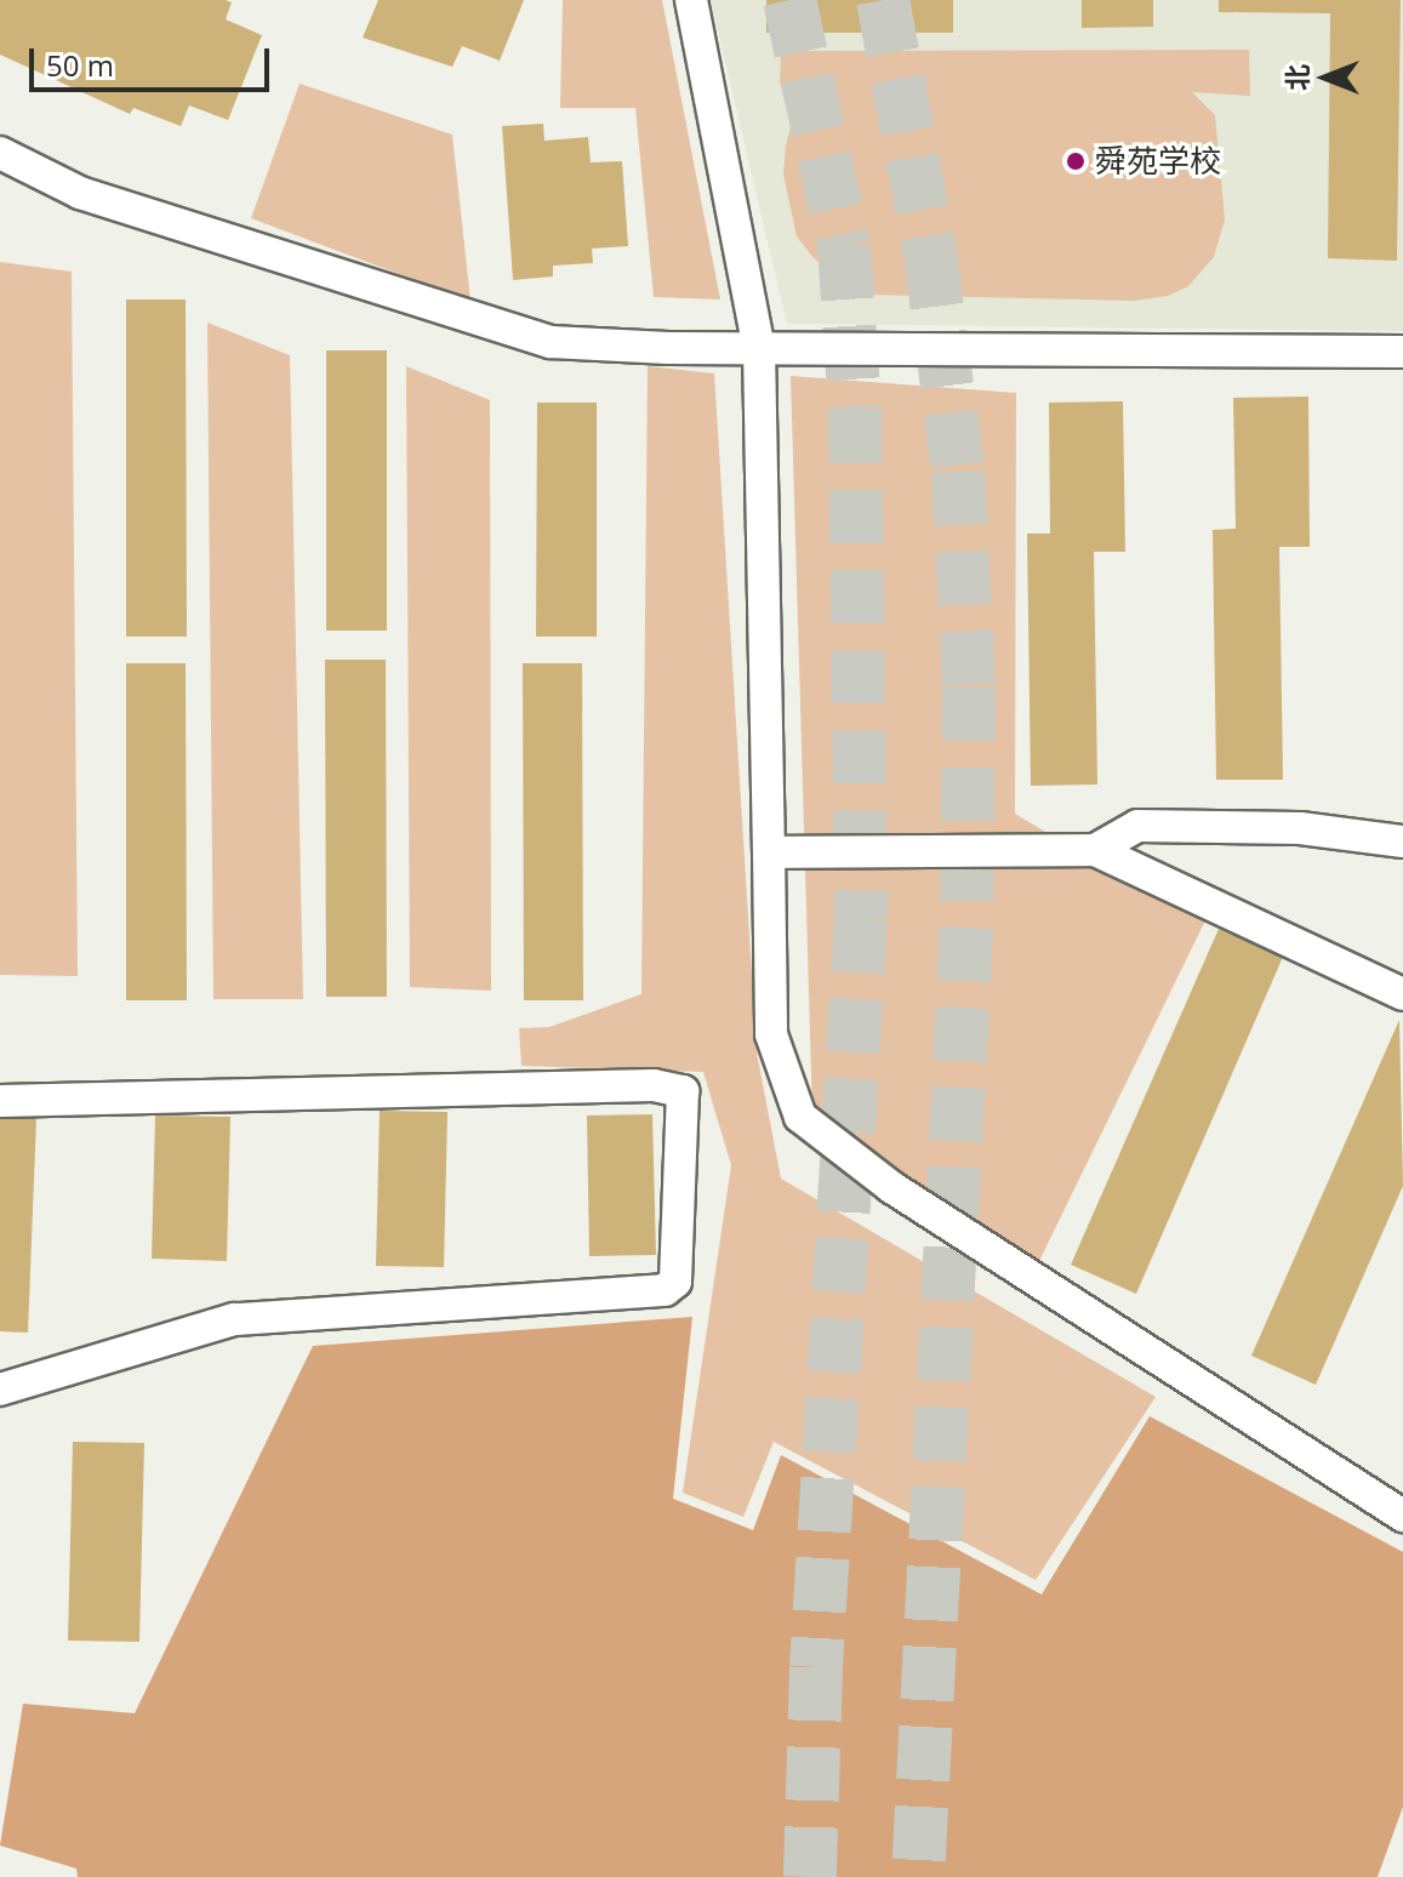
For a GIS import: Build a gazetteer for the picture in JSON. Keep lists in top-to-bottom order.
{
  "places": ["舜苑学校"],
  "scale_bar": "50 m",
  "north": "left"
}
